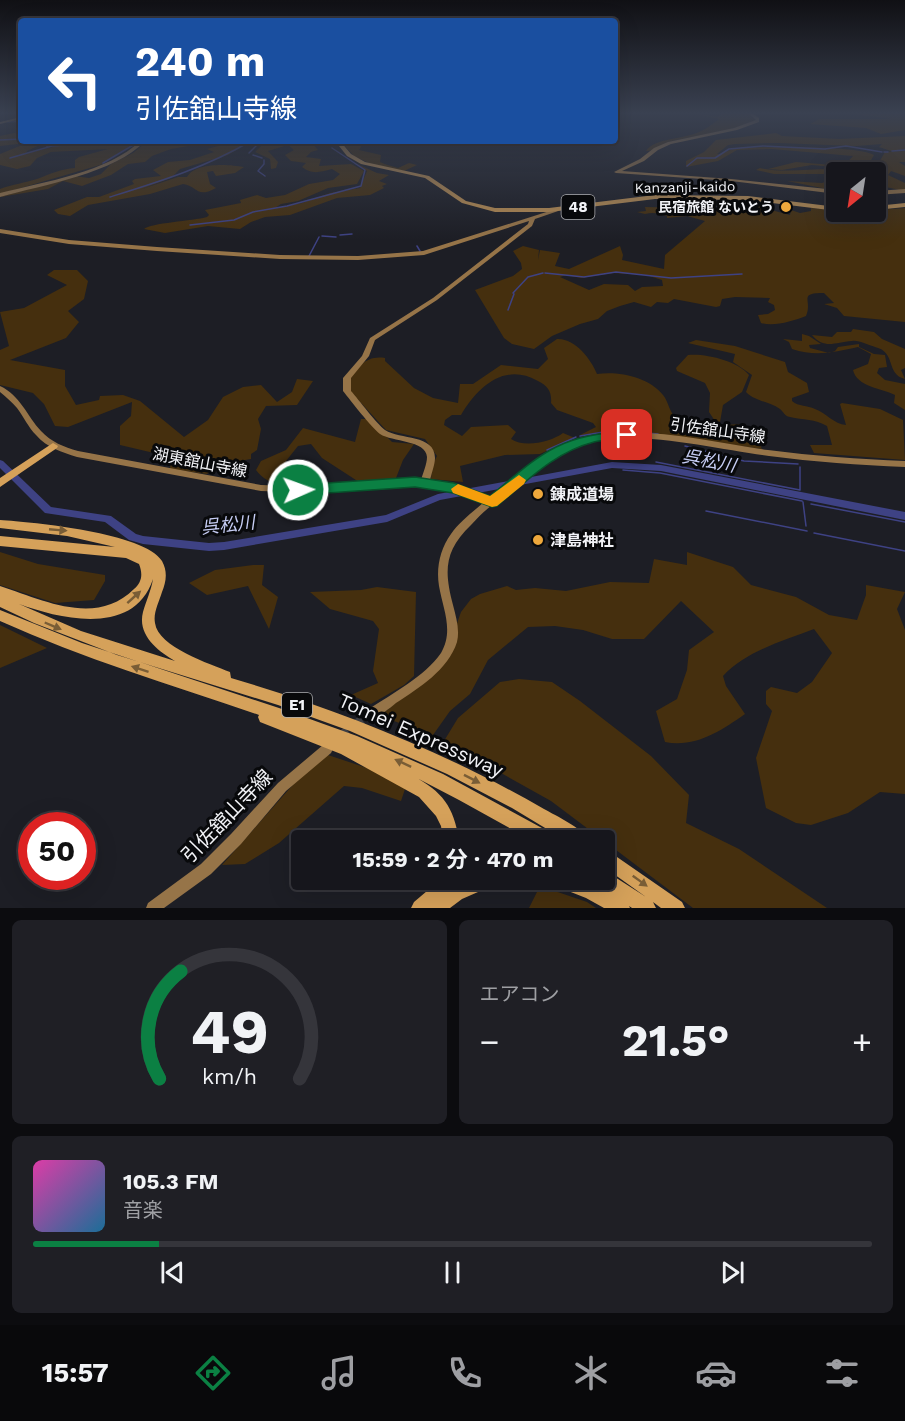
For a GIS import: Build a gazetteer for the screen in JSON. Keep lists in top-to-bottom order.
{
  "streets": {
    "highway": ["E1", "Tomei Expressway"],
    "main road": ["Kanzanji-kaido", "48"],
    "street": ["引佐舘山寺線", "湖東舘山寺線"]
  },
  "crossings": [
    ["引佐舘山寺線", "湖東舘山寺線"]
  ],
  "water": ["呉松川"],
  "places": ["民宿旅館 ないとう", "錬成道場", "津島神社"],
  "north": "bottom left",
  "page": {
    "turn": ["240 m", "引佐舘山寺線"],
    "limit": "50",
    "trip": "15:59 · 2 分 · 470 m",
    "tile": "エアコン",
    "heat": ["−", "21.5°", "+"],
    "song": ["105.3 FM", "音楽"],
    "tabs": "15:57",
    "gauge": ["49", "km/h"]
  }
}
